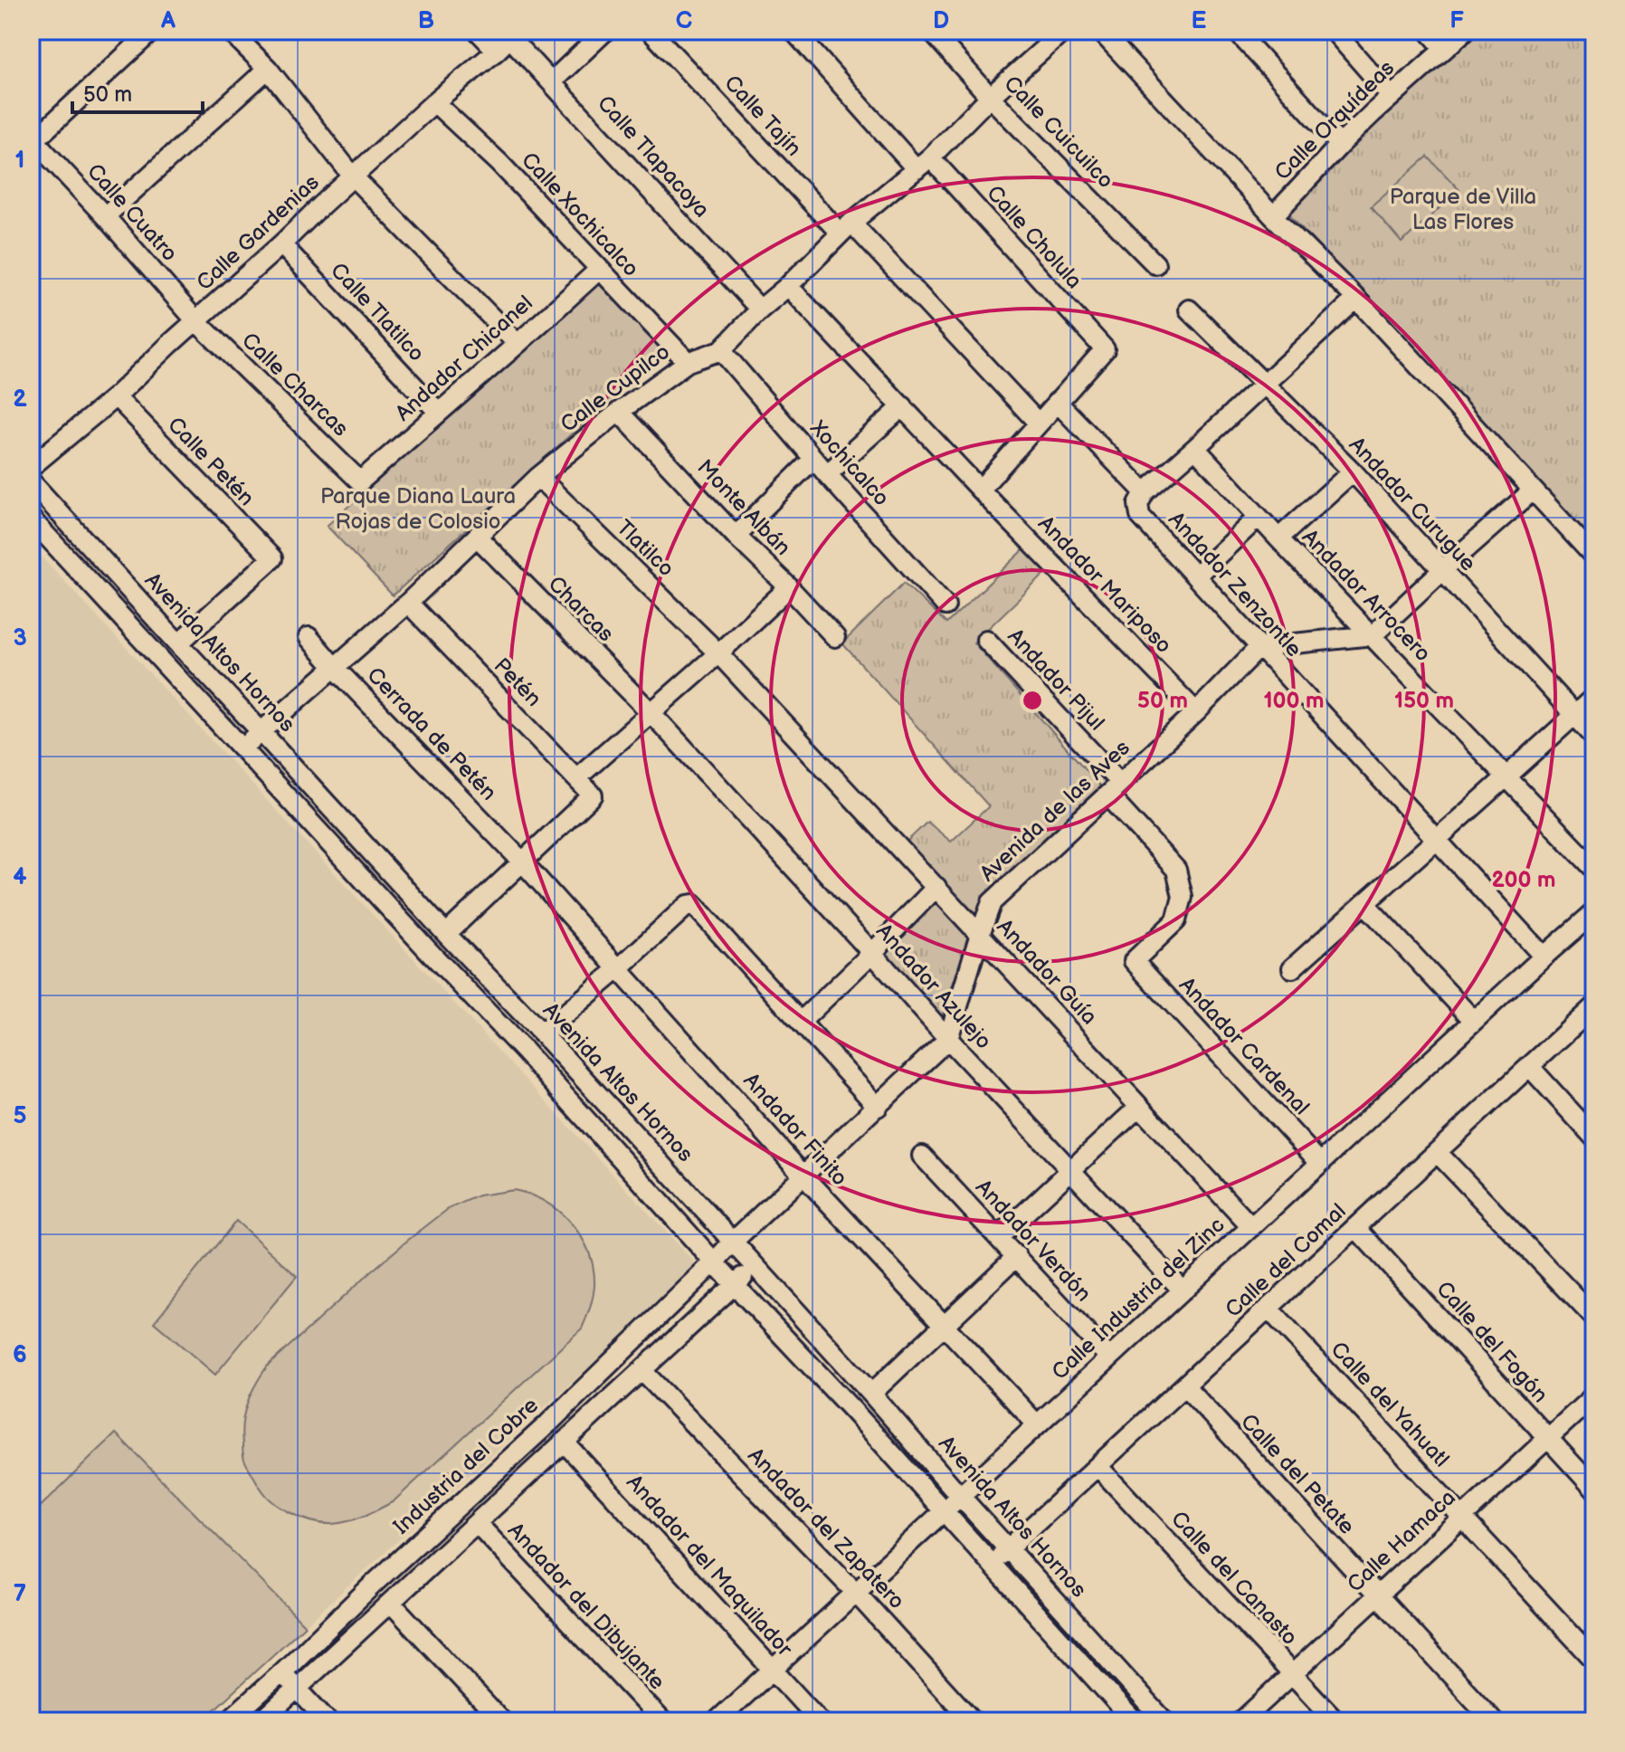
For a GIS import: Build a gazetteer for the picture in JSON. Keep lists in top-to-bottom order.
{
  "streets": {
    "street": [
      "Calle Tajín",
      "Calle Orquídeas",
      "Calle Cuicuilco",
      "Calle Tlapacoya",
      "Calle Cuatro",
      "Calle Xochicalco",
      "Calle Gardenias",
      "Calle Cholula",
      "Calle Tlatilco",
      "Andador Chicanel",
      "Calle Charcas",
      "Calle Cupilco",
      "Calle Petén",
      "Xochicalco",
      "Andador Curugue",
      "Monte Albán",
      "Tlatilco",
      "Andador Mariposo",
      "Andador Zenzontle",
      "Andador Arrocero",
      "Charcas",
      "Avenida Altos Hornos",
      "Andador Pijul",
      "Petén",
      "Cerrada de Petén",
      "Avenida de las Aves",
      "Andador Guía",
      "Andador Azulejo",
      "Andador Cardenal",
      "Andador Finito",
      "Andador Verdón",
      "Calle del Comal",
      "Calle Industria del Zinc",
      "Calle del Fogón",
      "Calle del Yahuatl",
      "Industria del Cobre",
      "Calle del Petate",
      "Andador del Zapatero",
      "Calle Hamaca",
      "Andador del Maquilador",
      "Calle del Canasto",
      "Andador del Dibujante"
    ]
  },
  "crossings": [
    ["Calle Tajín", "Calle Cupilco"],
    ["Calle Cuicuilco", "Calle Cupilco"],
    ["Calle Tlapacoya", "Calle Gardenias"],
    ["Calle Tlapacoya", "Calle Cupilco"],
    ["Calle Cuatro", "Calle Gardenias"],
    ["Calle Cuatro", "Calle Charcas"],
    ["Calle Xochicalco", "Calle Gardenias"],
    ["Calle Xochicalco", "Andador Chicanel"],
    ["Calle Xochicalco", "Calle Cupilco"],
    ["Calle Gardenias", "Calle Tlatilco"],
    ["Calle Gardenias", "Calle Charcas"],
    ["Calle Gardenias", "Calle Petén"],
    ["Calle Cholula", "Calle Cupilco"],
    ["Calle Tlatilco", "Andador Chicanel"],
    ["Andador Chicanel", "Calle Charcas"],
    ["Calle Cupilco", "Xochicalco"],
    ["Calle Cupilco", "Monte Albán"],
    ["Calle Cupilco", "Tlatilco"],
    ["Calle Cupilco", "Charcas"],
    ["Calle Cupilco", "Avenida Altos Hornos"],
    ["Calle Cupilco", "Petén"],
    ["Calle Cupilco", "Cerrada de Petén"],
    ["Calle Petén", "Avenida Altos Hornos"],
    ["Tlatilco", "Andador Guía"],
    ["Andador Mariposo", "Avenida de las Aves"],
    ["Andador Zenzontle", "Avenida de las Aves"],
    ["Andador Zenzontle", "Calle Industria del Zinc"],
    ["Charcas", "Andador Azulejo"],
    ["Avenida Altos Hornos", "Avenida de las Aves"],
    ["Avenida Altos Hornos", "Calle del Comal"],
    ["Avenida Altos Hornos", "Calle Industria del Zinc"],
    ["Avenida Altos Hornos", "Industria del Cobre"],
    ["Andador Pijul", "Avenida de las Aves"],
    ["Andador Pijul", "Andador Cardenal"],
    ["Petén", "Cerrada de Petén"],
    ["Petén", "Andador Finito"],
    ["Cerrada de Petén", "Andador Finito"],
    ["Avenida de las Aves", "Andador Guía"],
    ["Avenida de las Aves", "Andador Azulejo"],
    ["Avenida de las Aves", "Andador Finito"],
    ["Avenida de las Aves", "Industria del Cobre"],
    ["Andador Guía", "Calle Industria del Zinc"],
    ["Andador Azulejo", "Calle Industria del Zinc"],
    ["Andador Cardenal", "Calle Industria del Zinc"],
    ["Andador Finito", "Calle Industria del Zinc"],
    ["Andador Verdón", "Calle Industria del Zinc"],
    ["Calle del Comal", "Calle del Fogón"],
    ["Calle del Comal", "Calle del Yahuatl"],
    ["Calle del Comal", "Calle del Petate"],
    ["Calle del Comal", "Calle del Canasto"],
    ["Calle Industria del Zinc", "Andador del Zapatero"],
    ["Calle Industria del Zinc", "Andador del Maquilador"],
    ["Calle del Fogón", "Calle Hamaca"],
    ["Calle del Yahuatl", "Calle Hamaca"],
    ["Calle del Petate", "Calle Hamaca"],
    ["Calle Hamaca", "Calle del Canasto"]
  ],
  "parks": ["Parque de Villa Las Flores", "Parque Diana Laura Rojas de Colosio"],
  "scale_bar": "50 m",
  "grid": {
    "columns": [
      "A",
      "B",
      "C",
      "D",
      "E",
      "F"
    ],
    "rows": [
      "1",
      "2",
      "3",
      "4",
      "5",
      "6",
      "7"
    ]
  },
  "rings": [
    "50 m",
    "100 m",
    "150 m",
    "200 m"
  ]
}
